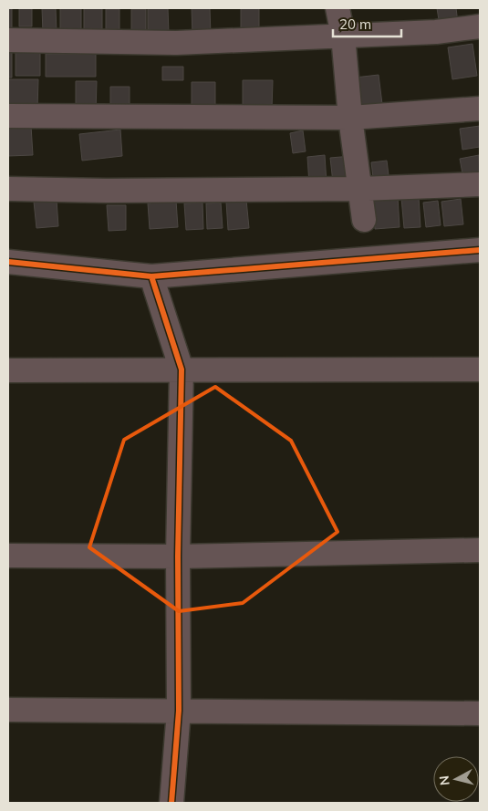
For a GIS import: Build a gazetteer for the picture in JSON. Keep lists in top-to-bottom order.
{
  "scale_bar": "20 m",
  "north": "left"
}
